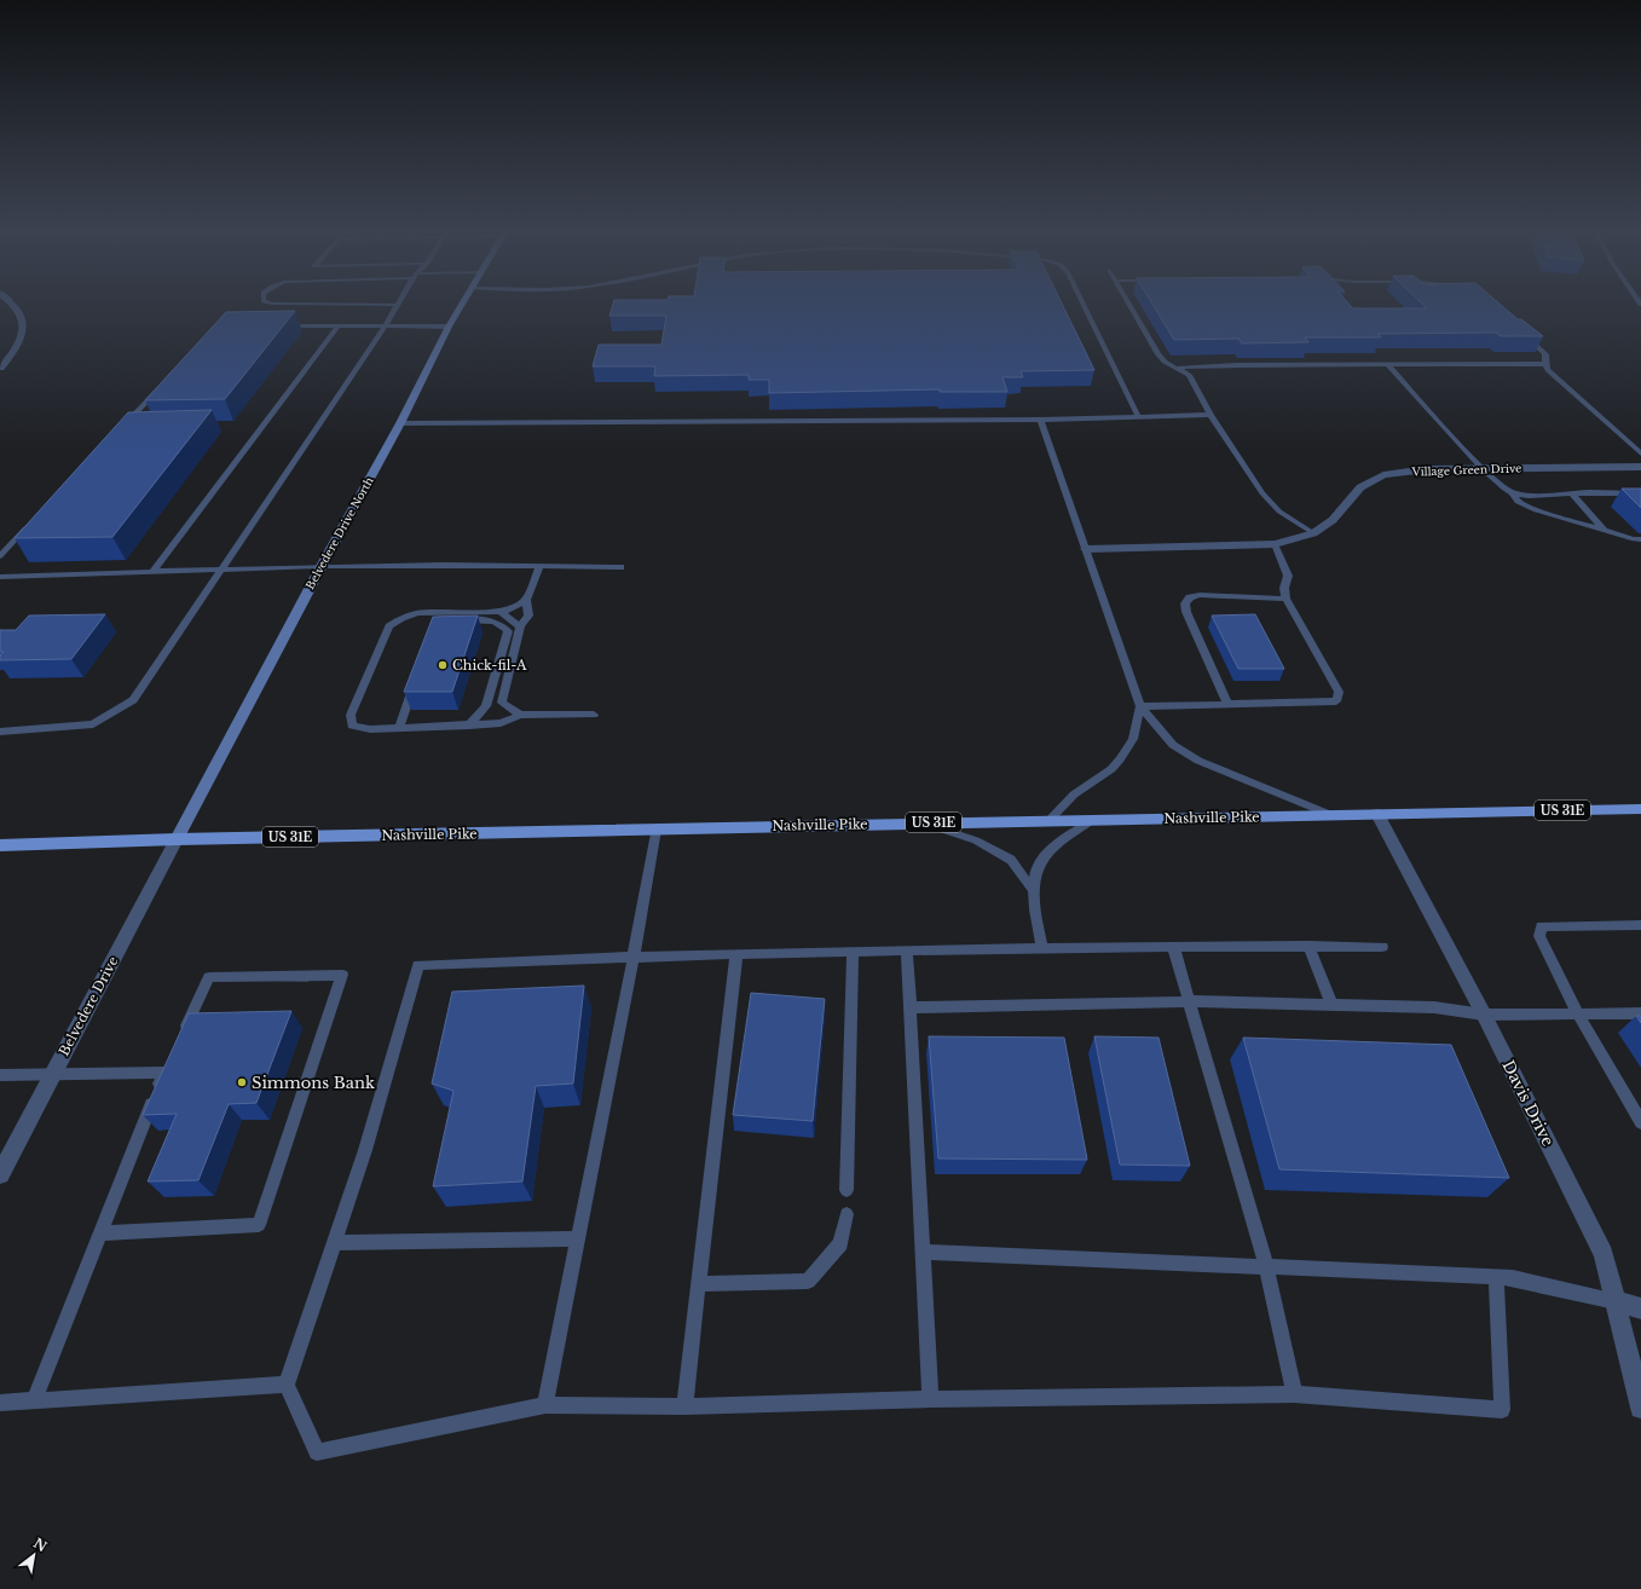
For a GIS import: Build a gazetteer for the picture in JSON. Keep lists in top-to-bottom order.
{
  "streets": {
    "main road": ["US 31E", "Nashville Pike"],
    "street": [
      "Village Green Drive",
      "Belvedere Drive North",
      "Belvedere Drive",
      "Davis Drive"
    ]
  },
  "crossings": [
    ["Belvedere Drive North", "Nashville Pike"],
    ["Belvedere Drive North", "Belvedere Drive"],
    ["Nashville Pike", "Belvedere Drive"],
    ["Nashville Pike", "Davis Drive"]
  ],
  "places": ["Chick-fil-A", "Simmons Bank"],
  "north": "top right"
}
